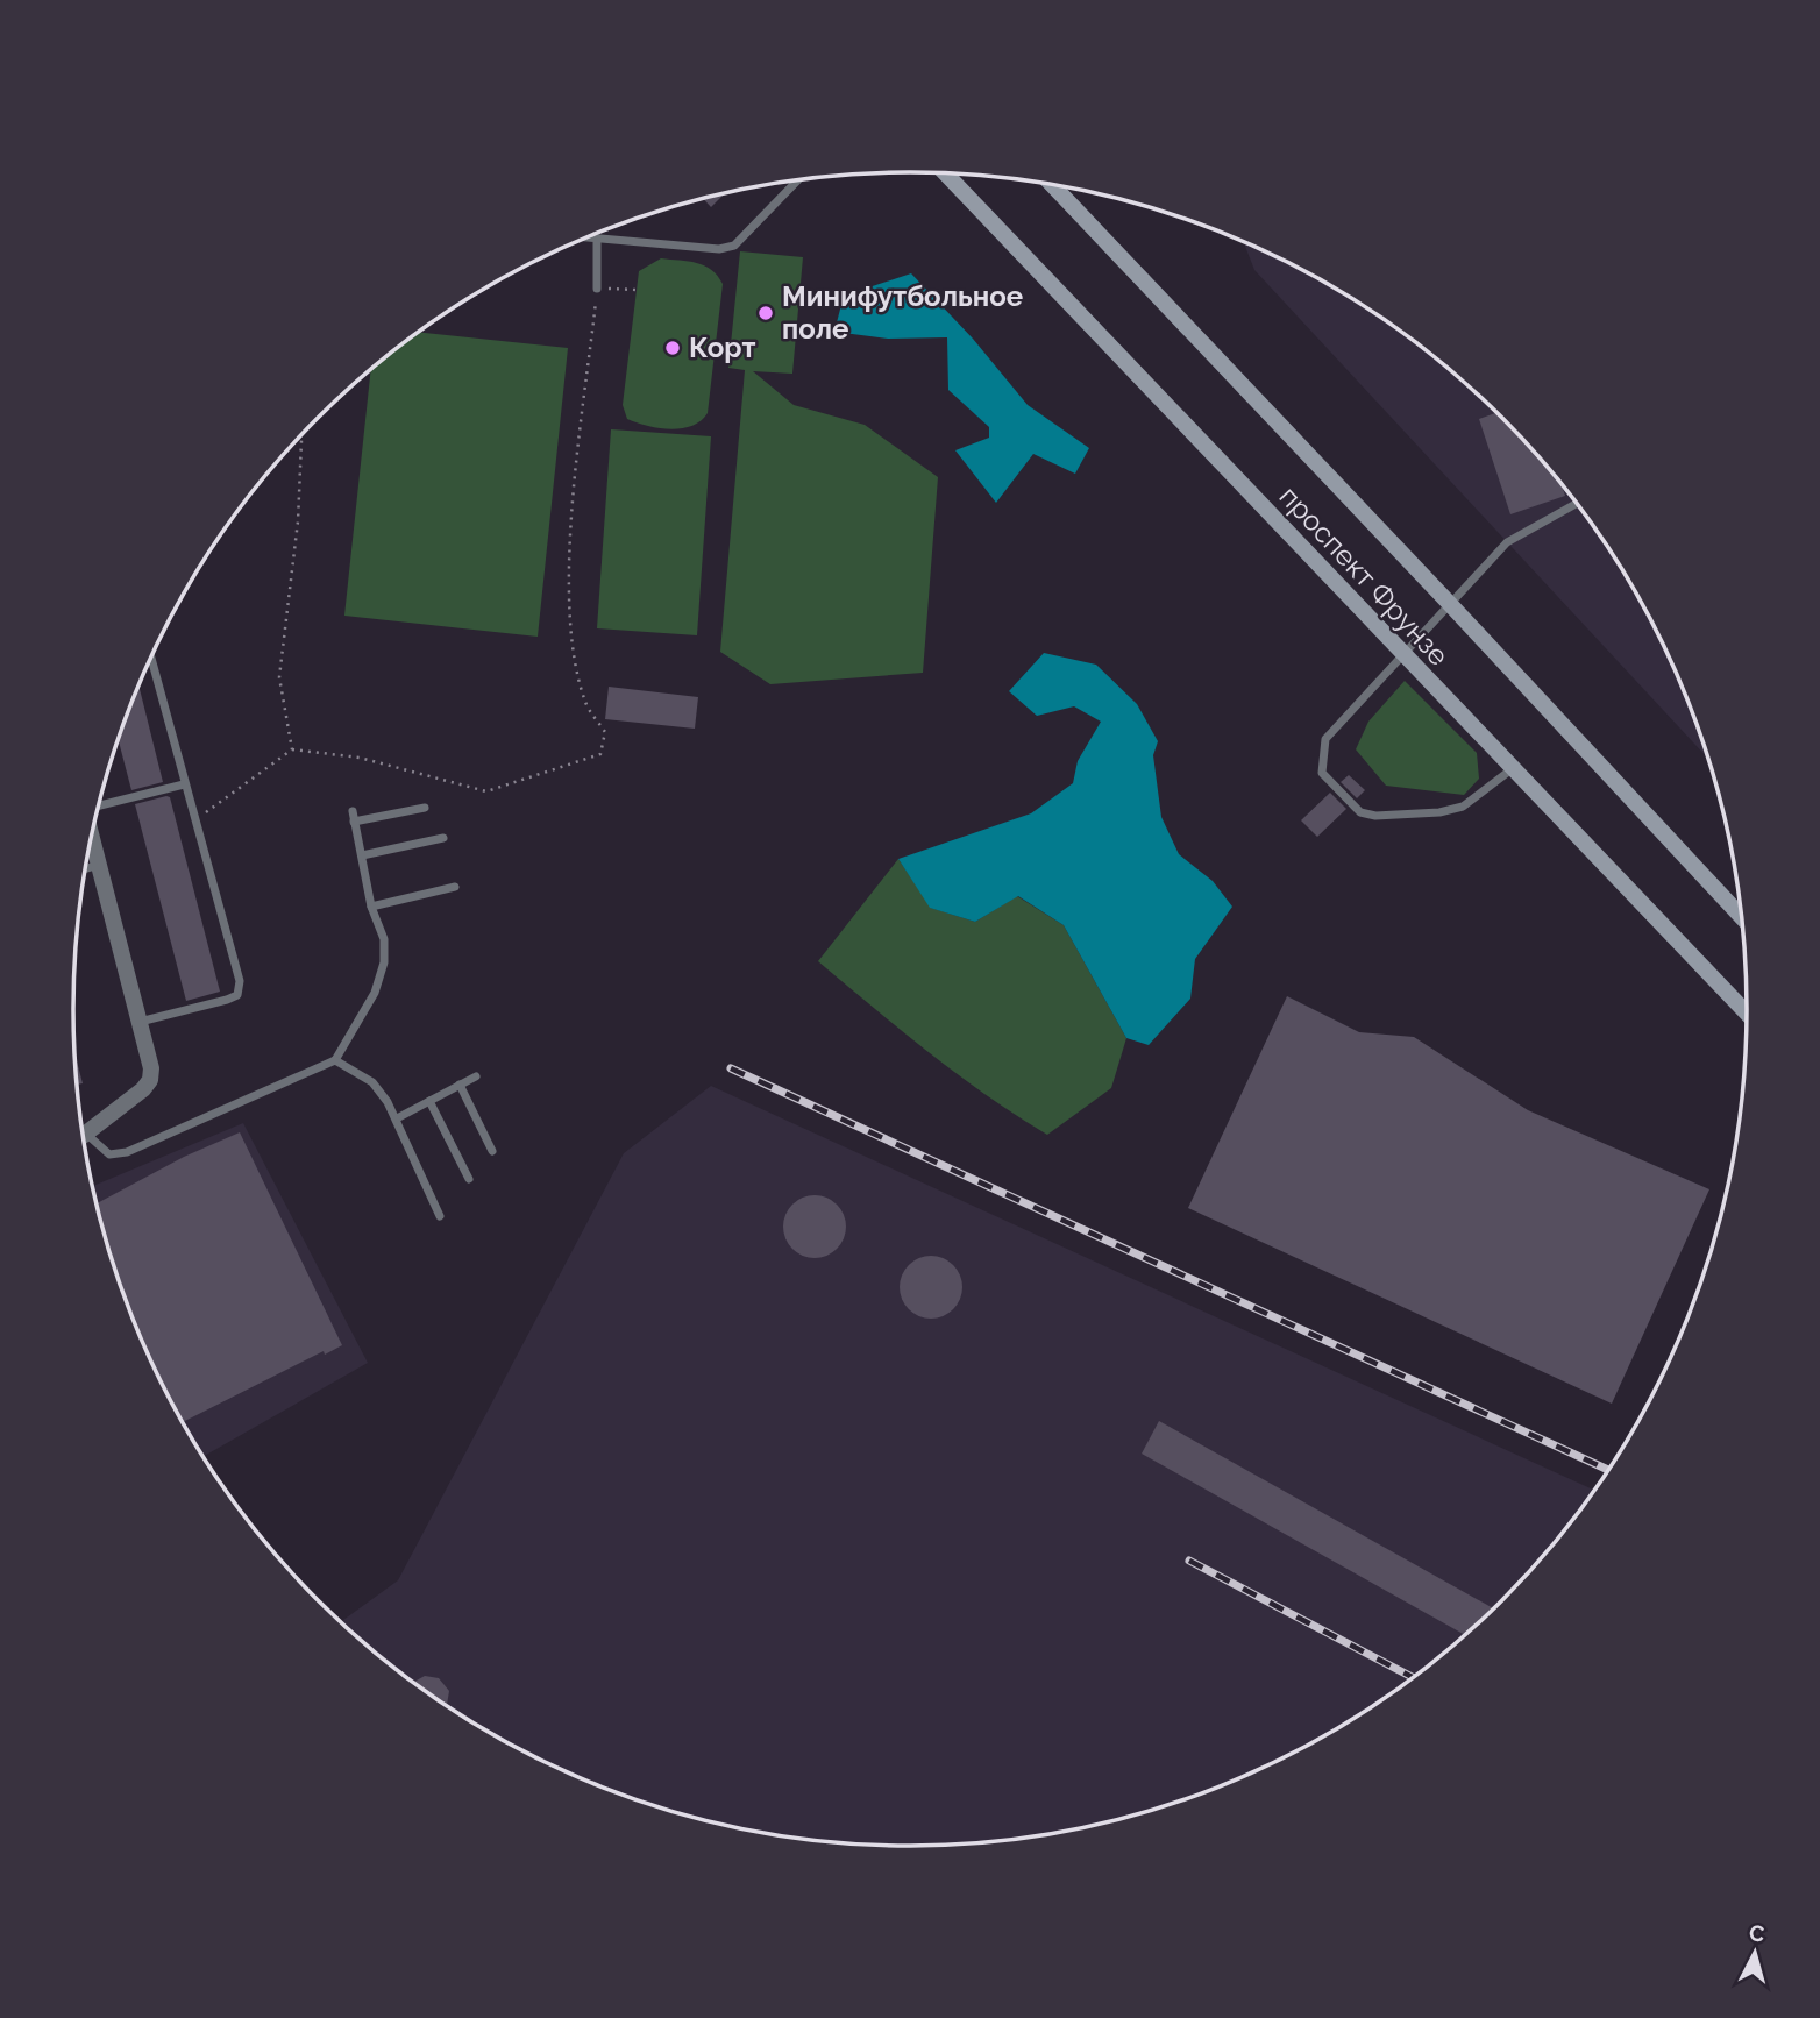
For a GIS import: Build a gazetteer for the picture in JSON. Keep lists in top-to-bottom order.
{
  "streets": {
    "main road": ["проспект Фрунзе"]
  },
  "places": ["Минифутбольное поле", "Корт"],
  "north": "top"
}
